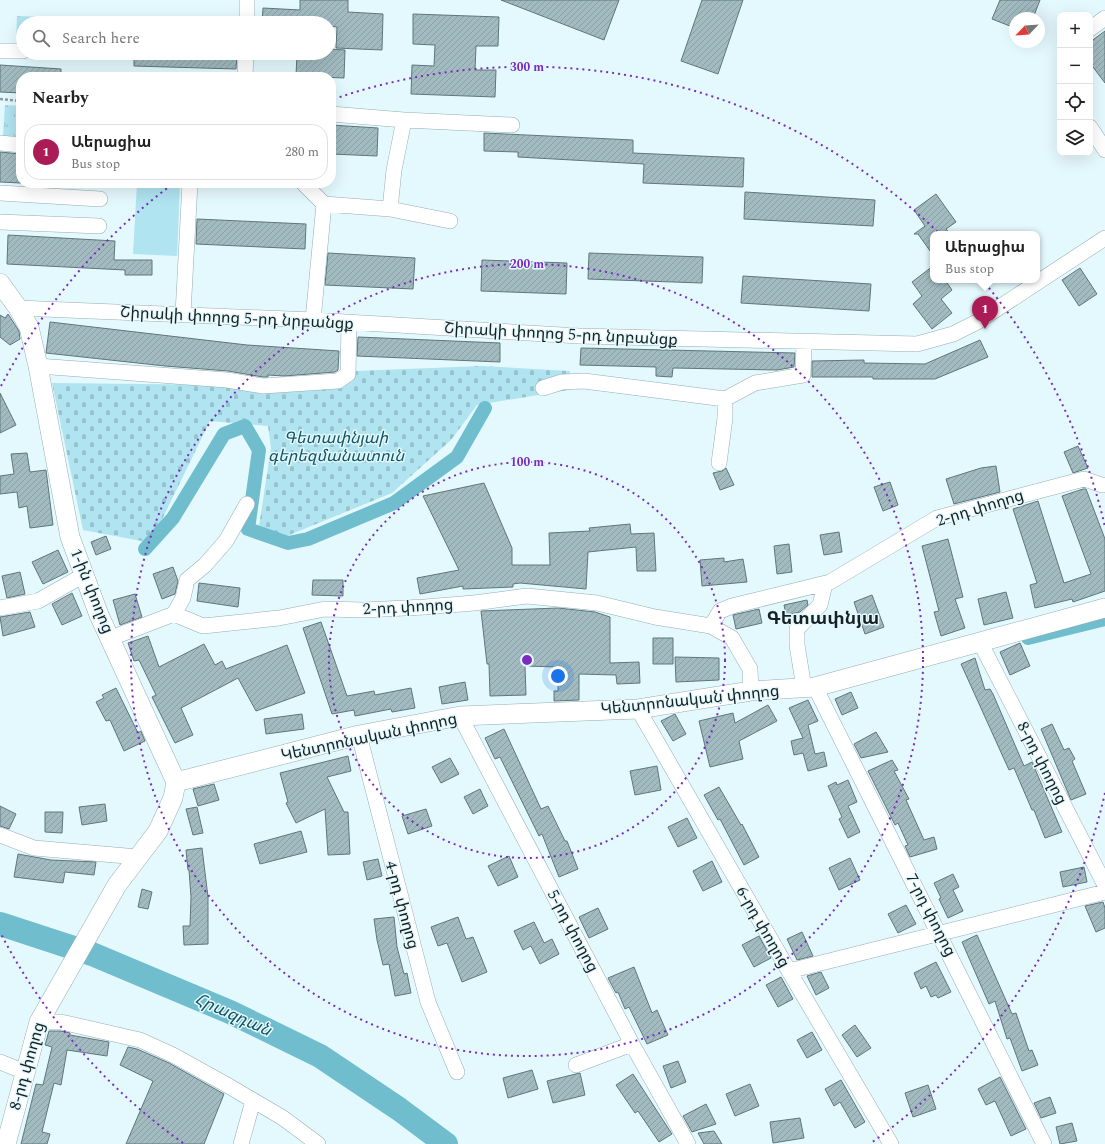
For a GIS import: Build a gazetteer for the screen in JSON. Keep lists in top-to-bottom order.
{
  "streets": {
    "main road": ["1-ին փողոց", "Կենտրոնական փողոց", "8-րդ փողոց"],
    "street": [
      "Շիրակի փողոց 5-րդ նրբանցք",
      "2-րդ փողոց",
      "4-րդ փողոց",
      "7-րդ փողոց",
      "6-րդ փողոց",
      "5-րդ փողոց"
    ]
  },
  "crossings": [
    ["Շիրակի փողոց 5-րդ նրբանցք", "1-ին փողոց"],
    ["2-րդ փողոց", "Կենտրոնական փողոց"],
    ["1-ին փողոց", "Կենտրոնական փողոց"],
    ["Կենտրոնական փողոց", "8-րդ փողոց"],
    ["Կենտրոնական փողոց", "4-րդ փողոց"],
    ["Կենտրոնական փողոց", "7-րդ փողոց"],
    ["Կենտրոնական փողոց", "6-րդ փողոց"],
    ["Կենտրոնական փողոց", "5-րդ փողոց"]
  ],
  "districts": ["Գետափնյա"],
  "water": ["Հրազդան"],
  "parks": ["Գետափնյաի գերեզմանատուն"],
  "north": "bottom left",
  "page": {
    "map_buttons": ["+", "−"],
    "search": "Search here",
    "heading": "Nearby",
    "list": [
      {
        "mark": "1",
        "name": "Աերացիա",
        "note": "Bus stop",
        "value": "280 m"
      }
    ],
    "popup": ["Աերացիա", "Bus stop"],
    "pins": "1"
  },
  "rings": ["300 m", "200 m", "100 m"]
}
